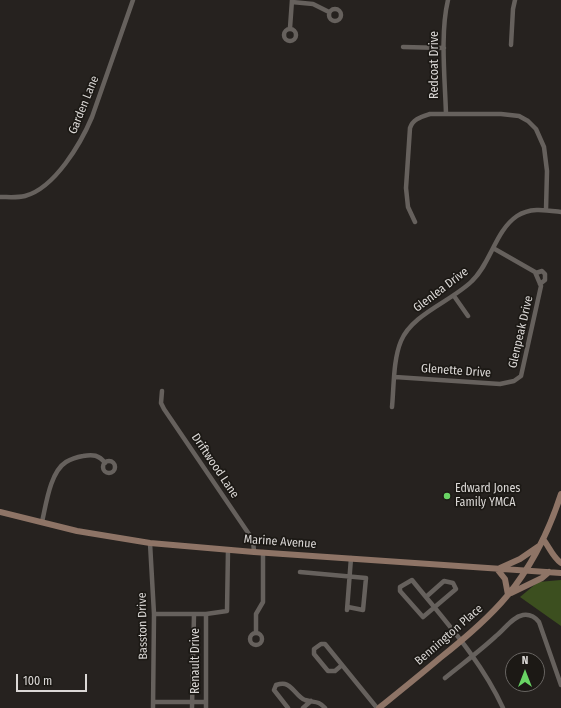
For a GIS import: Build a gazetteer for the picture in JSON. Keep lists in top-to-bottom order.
{
  "streets": {
    "main road": ["Marine Avenue", "Bennington Place"],
    "street": [
      "Redcoat Drive",
      "Garden Lane",
      "Glenlea Drive",
      "Glenpeak Drive",
      "Glenette Drive",
      "Driftwood Lane",
      "Basston Drive",
      "Renault Drive"
    ]
  },
  "crossings": [
    ["Glenlea Drive", "Glenpeak Drive"],
    ["Glenlea Drive", "Glenette Drive"],
    ["Glenpeak Drive", "Glenette Drive"],
    ["Driftwood Lane", "Marine Avenue"],
    ["Marine Avenue", "Basston Drive"],
    ["Marine Avenue", "Bennington Place"]
  ],
  "places": ["Edward Jones Family YMCA"],
  "scale_bar": "100 m",
  "north": "top"
}
